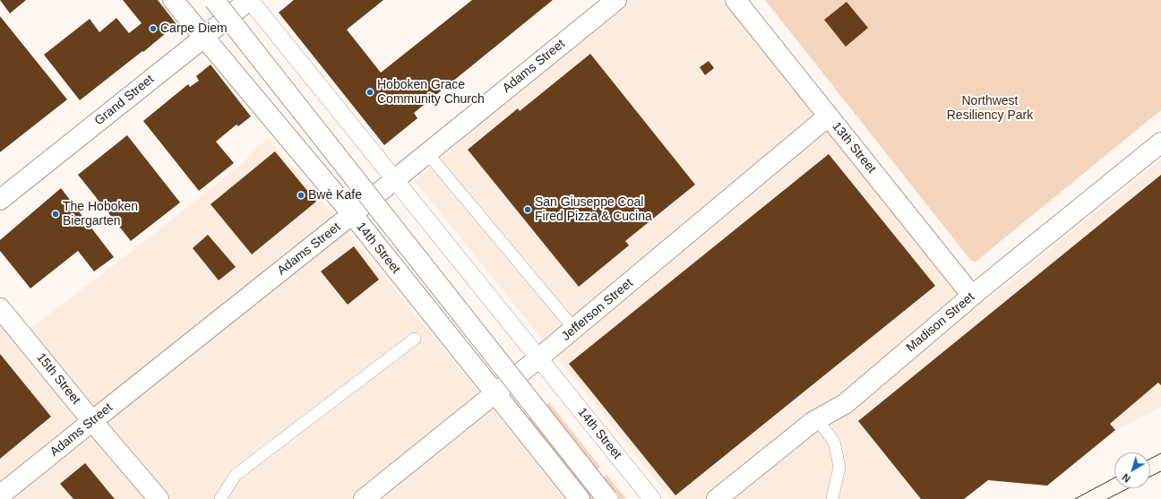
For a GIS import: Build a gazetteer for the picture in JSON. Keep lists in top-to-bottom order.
{
  "streets": {
    "street": [
      "Adams Street",
      "Grand Street",
      "13th Street",
      "14th Street",
      "Jefferson Street",
      "Madison Street",
      "15th Street"
    ]
  },
  "crossings": [
    ["Adams Street", "14th Street"],
    ["Adams Street", "15th Street"],
    ["Grand Street", "14th Street"],
    ["13th Street", "Jefferson Street"],
    ["13th Street", "Madison Street"],
    ["14th Street", "Jefferson Street"]
  ],
  "parks": ["Northwest Resiliency Park"],
  "places": [
    "Carpe Diem",
    "Hoboken Grace Community Church",
    "Bwè Kafe",
    "San Giuseppe Coal Fired Pizza & Cucina",
    "The Hoboken Biergarten"
  ],
  "north": "bottom left"
}
